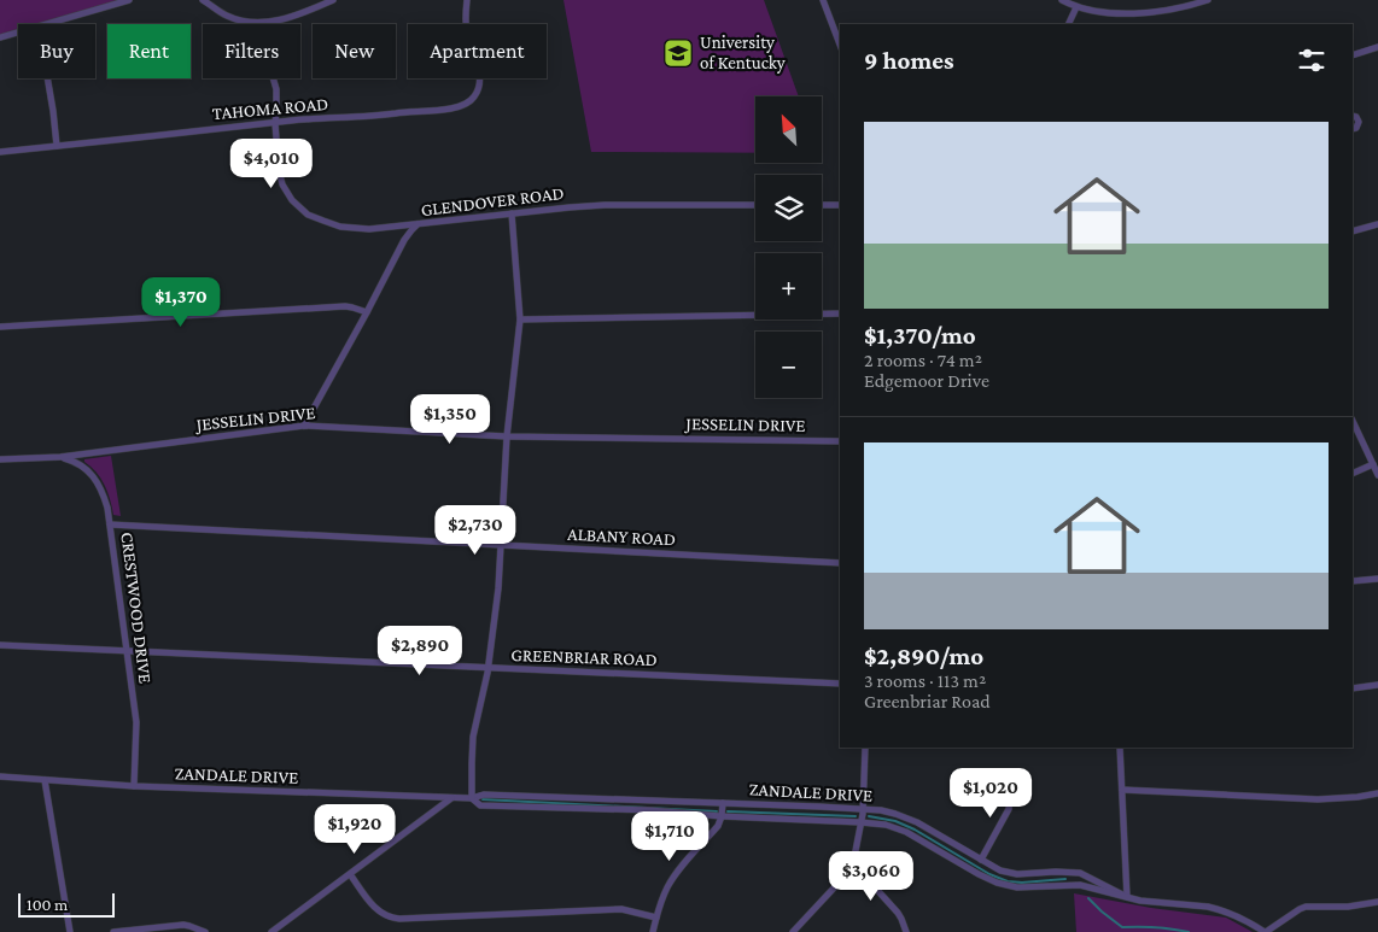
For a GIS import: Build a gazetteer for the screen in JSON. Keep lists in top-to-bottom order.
{
  "streets": {
    "street": [
      "TAHOMA ROAD",
      "GLENDOVER ROAD",
      "JESSELIN DRIVE",
      "ALBANY ROAD",
      "CRESTWOOD DRIVE",
      "GREENBRIAR ROAD",
      "ZANDALE DRIVE"
    ]
  },
  "crossings": [
    ["GLENDOVER ROAD", "JESSELIN DRIVE"],
    ["JESSELIN DRIVE", "CRESTWOOD DRIVE"],
    ["ALBANY ROAD", "CRESTWOOD DRIVE"],
    ["CRESTWOOD DRIVE", "GREENBRIAR ROAD"],
    ["CRESTWOOD DRIVE", "ZANDALE DRIVE"]
  ],
  "places": {
    "school or university": ["University of Kentucky"]
  },
  "scale_bar": "100 m",
  "north": "top left",
  "page": {
    "chip": [
      "Buy",
      "Rent",
      "Filters",
      "New",
      "Apartment"
    ],
    "heading": "9 homes",
    "map_buttons": ["+", "−"],
    "list": [
      {
        "name": "$1,370/mo",
        "note": "2 rooms · 74 m² · Edgemoor Drive"
      },
      {
        "name": "$2,890/mo",
        "note": "3 rooms · 113 m² · Greenbriar Road"
      }
    ],
    "price": [
      "$4,010",
      "$1,370",
      "$1,350",
      "$2,730",
      "$2,890",
      "$1,020",
      "$1,920",
      "$1,710",
      "$3,060"
    ],
    "scale": "100 m"
  }
}
